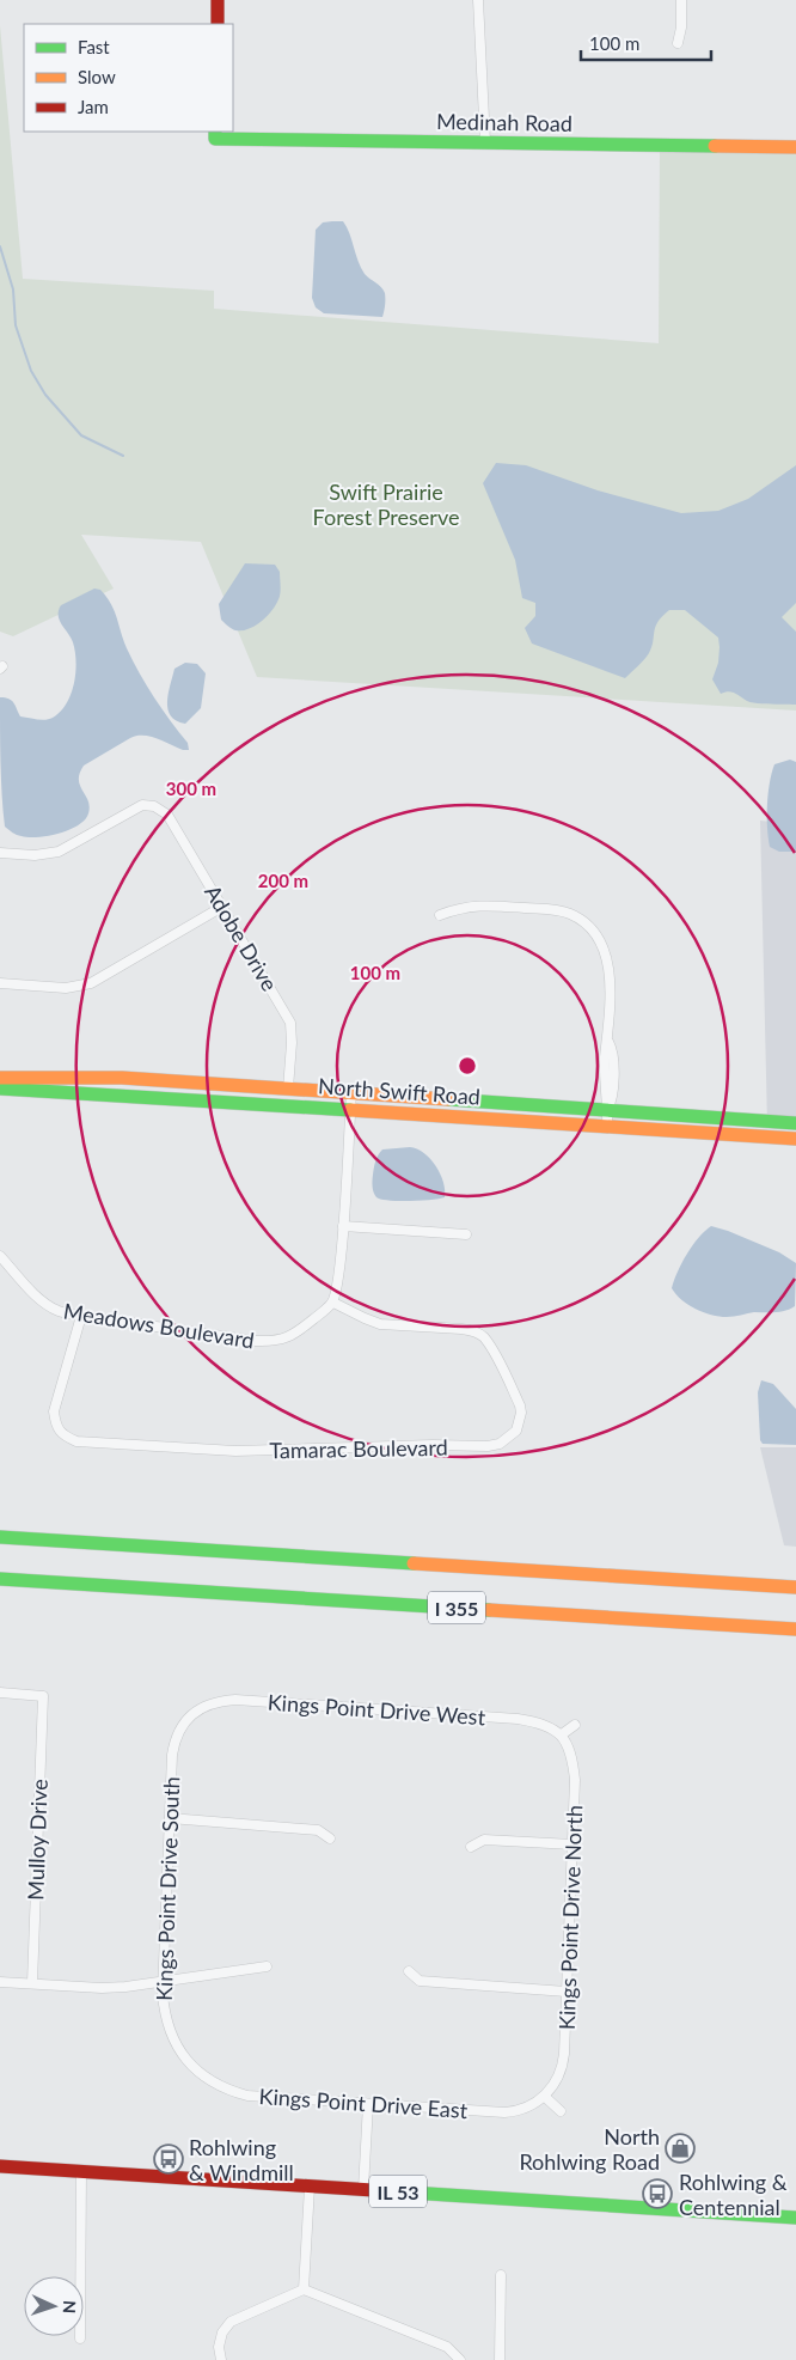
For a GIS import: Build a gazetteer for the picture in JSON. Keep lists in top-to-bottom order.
{
  "streets": {
    "main road": [
      "Medinah Road",
      "North Swift Road",
      "I 355",
      "IL 53"
    ],
    "street": [
      "Adobe Drive",
      "Meadows Boulevard",
      "Tamarac Boulevard",
      "Kings Point Drive West",
      "Mulloy Drive",
      "Kings Point Drive South",
      "Kings Point Drive North",
      "Kings Point Drive East"
    ]
  },
  "crossings": [
    ["Adobe Drive", "North Swift Road"],
    ["Meadows Boulevard", "Tamarac Boulevard"],
    ["Kings Point Drive West", "Kings Point Drive South"],
    ["Kings Point Drive West", "Kings Point Drive North"],
    ["Kings Point Drive South", "Kings Point Drive East"],
    ["Kings Point Drive North", "Kings Point Drive East"]
  ],
  "parks": ["Swift Prairie Forest Preserve"],
  "places": {
    "shop": ["North Rohlwing Road"],
    "bus stop": ["Rohlwing & Windmill", "Rohlwing & Centennial"]
  },
  "legend": ["Fast", "Slow", "Jam"],
  "scale_bar": "100 m",
  "north": "right",
  "rings": ["300 m", "200 m", "100 m"]
}
